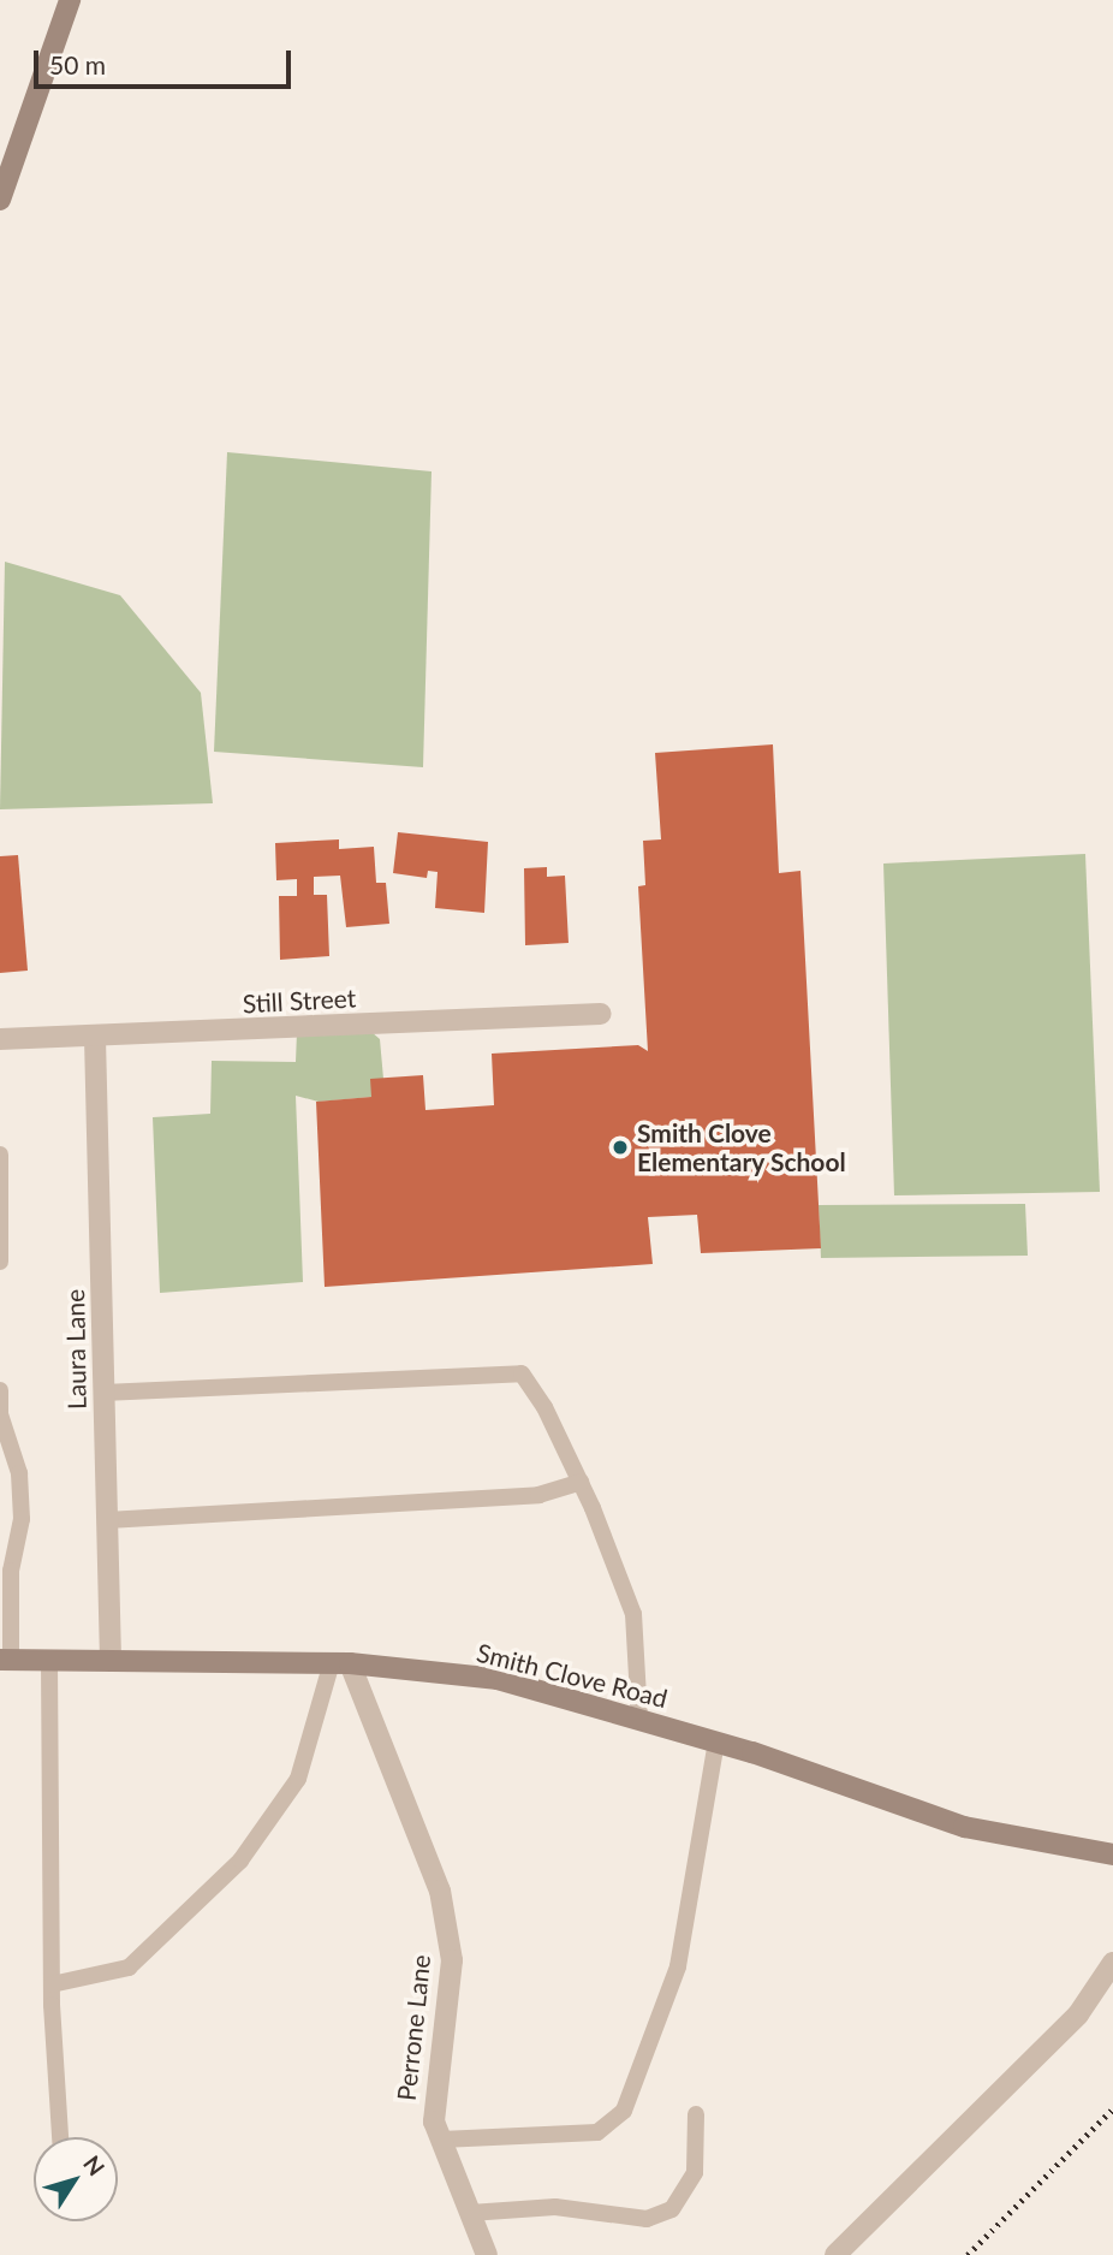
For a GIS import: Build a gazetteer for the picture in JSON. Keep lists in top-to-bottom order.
{
  "streets": {
    "street": [
      "Still Street",
      "Laura Lane",
      "Smith Clove Road",
      "Perrone Lane"
    ]
  },
  "crossings": [
    ["Still Street", "Laura Lane"],
    ["Laura Lane", "Smith Clove Road"],
    ["Smith Clove Road", "Perrone Lane"]
  ],
  "places": ["Smith Clove Elementary School"],
  "scale_bar": "50 m",
  "north": "top right"
}
